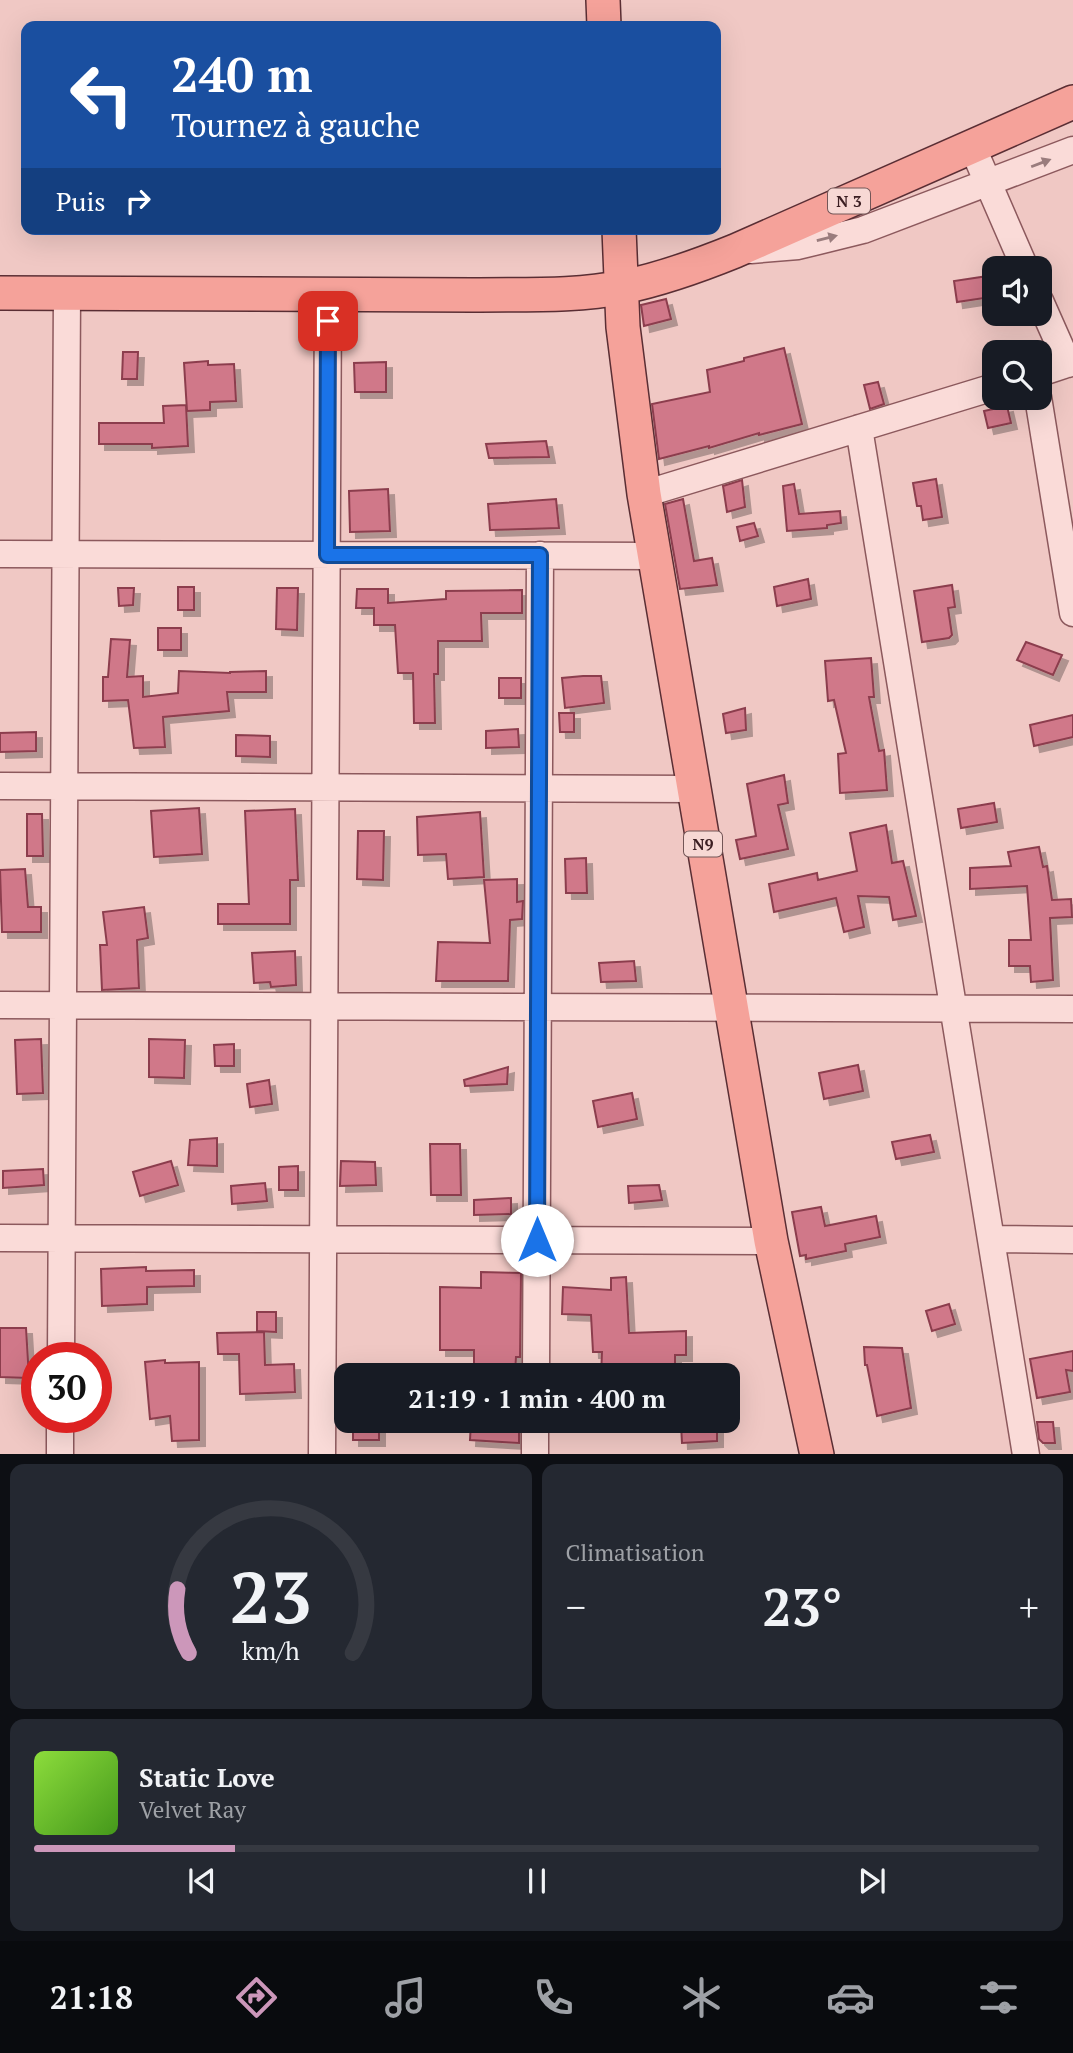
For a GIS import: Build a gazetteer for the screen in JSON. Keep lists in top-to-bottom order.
{
  "streets": {
    "main road": ["N 3", "N9"]
  },
  "crossings": [
    ["N 3", "N9"]
  ],
  "page": {
    "turn": ["240 m", "Tournez à gauche"],
    "then": "Puis",
    "limit": "30",
    "trip": "21:19 · 1 min · 400 m",
    "tile": "Climatisation",
    "heat": ["−", "23°", "+"],
    "song": ["Static Love", "Velvet Ray"],
    "tabs": "21:18",
    "gauge": ["23", "km/h"]
  }
}
